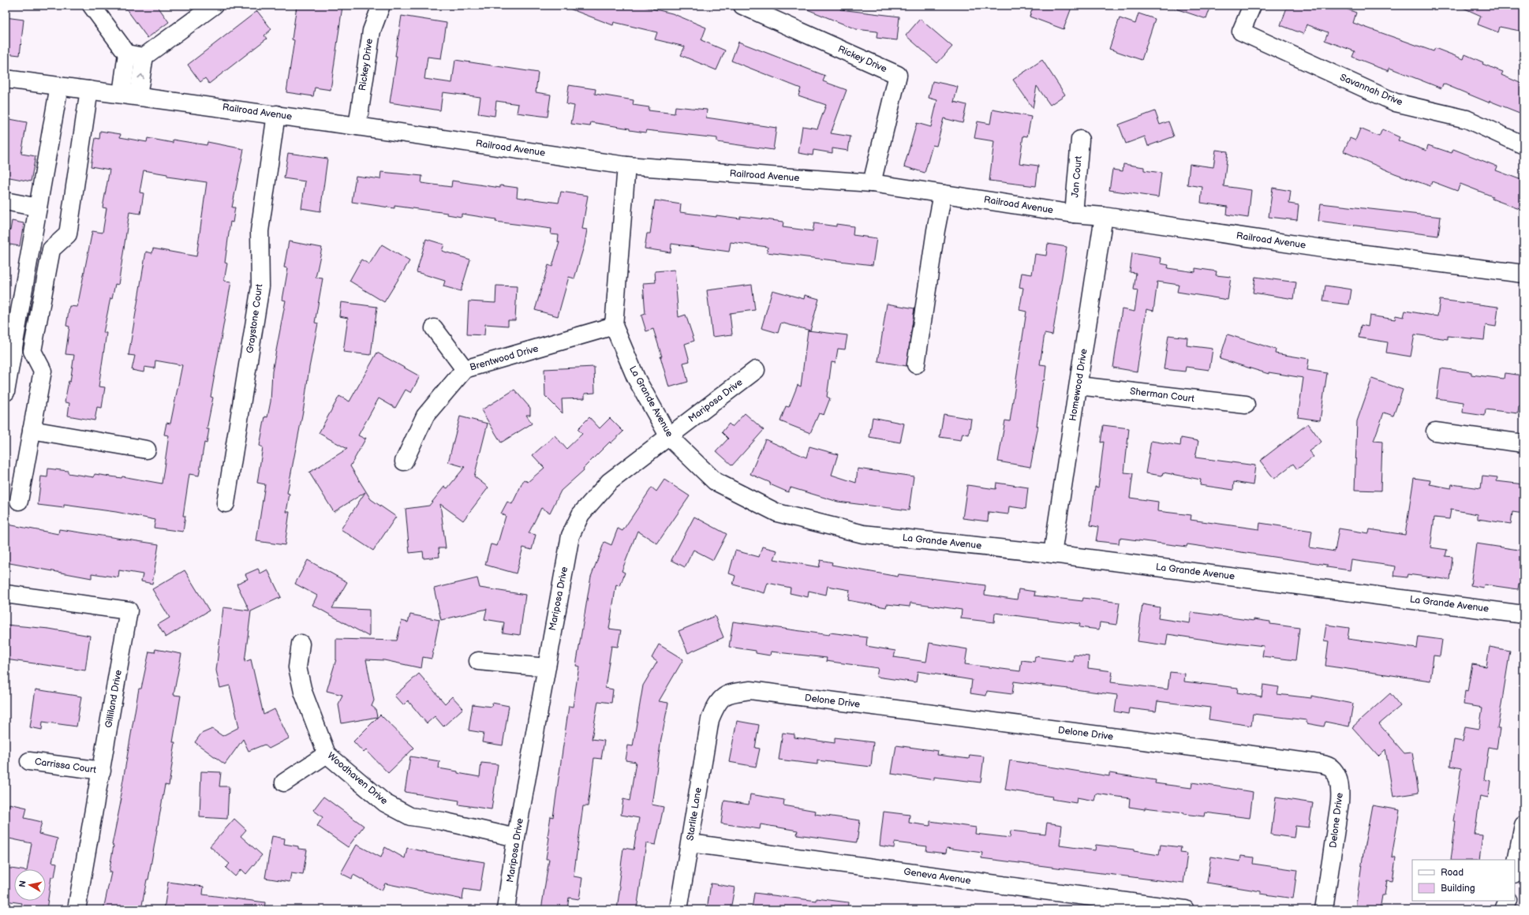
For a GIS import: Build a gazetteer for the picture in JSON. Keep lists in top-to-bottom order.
{
  "streets": {
    "street": [
      "Rickey Drive",
      "Savannah Drive",
      "Railroad Avenue",
      "Jan Court",
      "Graystone Court",
      "Brentwood Drive",
      "Homewood Drive",
      "Sherman Court",
      "Mariposa Drive",
      "La Grande Avenue",
      "Gilliland Drive",
      "Delone Drive",
      "Carrissa Court",
      "Woodhaven Drive",
      "Starlite Lane",
      "Geneva Avenue"
    ]
  },
  "crossings": [
    ["Rickey Drive", "Railroad Avenue"],
    ["Railroad Avenue", "Jan Court"],
    ["Railroad Avenue", "Graystone Court"],
    ["Railroad Avenue", "Homewood Drive"],
    ["Railroad Avenue", "La Grande Avenue"],
    ["Brentwood Drive", "La Grande Avenue"],
    ["Homewood Drive", "Sherman Court"],
    ["Homewood Drive", "La Grande Avenue"],
    ["Mariposa Drive", "La Grande Avenue"],
    ["Mariposa Drive", "Woodhaven Drive"],
    ["Gilliland Drive", "Carrissa Court"],
    ["Delone Drive", "Starlite Lane"],
    ["Starlite Lane", "Geneva Avenue"]
  ],
  "legend": ["Road", "Building"],
  "north": "left"
}
